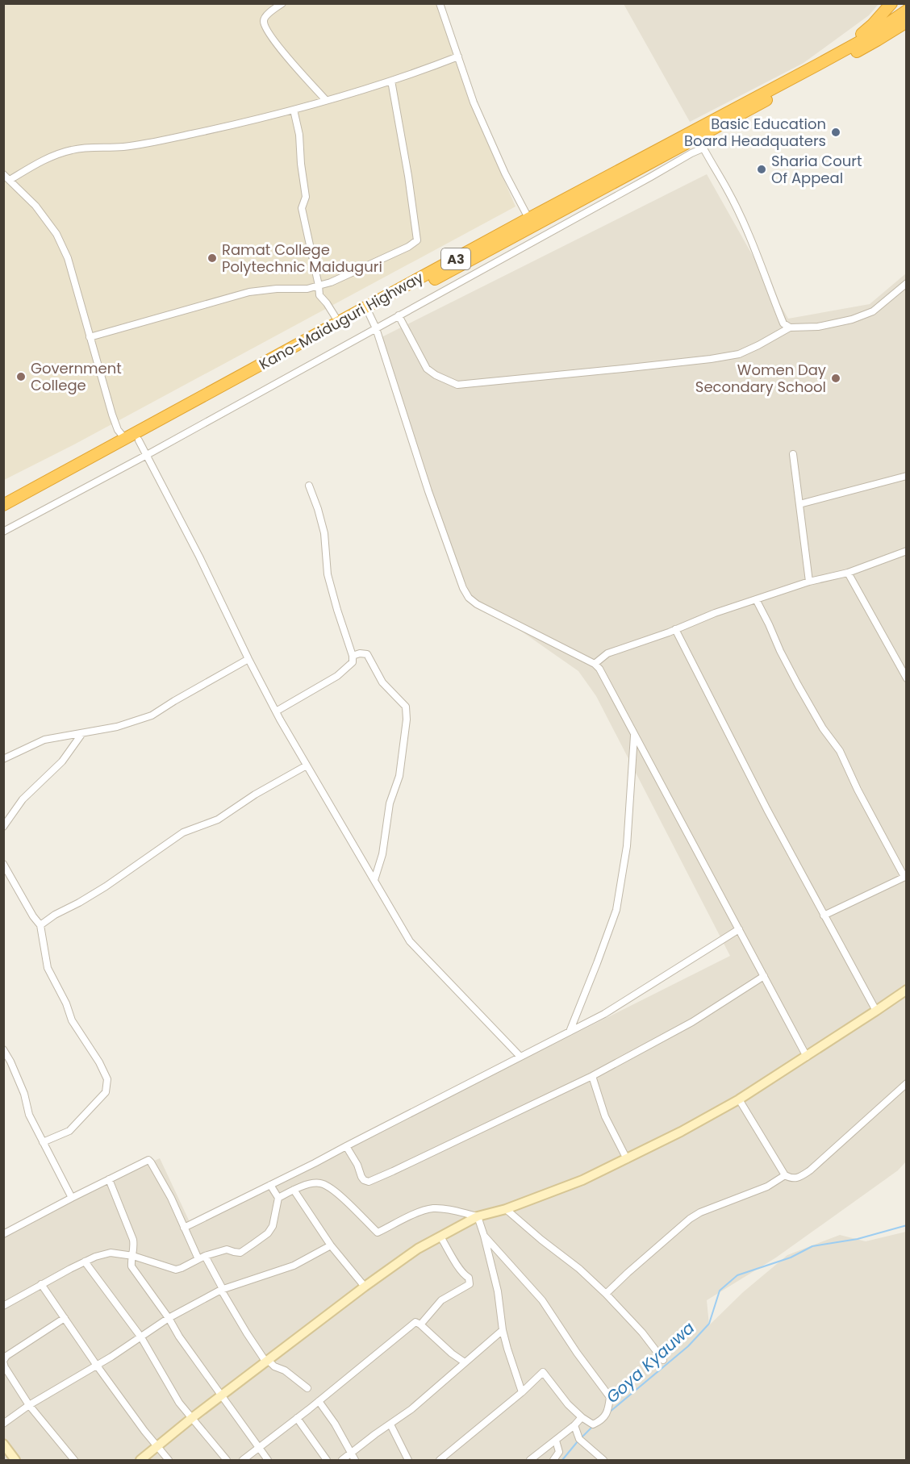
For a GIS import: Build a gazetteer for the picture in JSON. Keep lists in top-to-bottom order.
{
  "streets": {
    "highway": ["A3", "Kano-Maiduguri Highway"]
  },
  "crossings": [
    ["A3", "Kano-Maiduguri Highway"]
  ],
  "water": ["Goya Kyauwa"],
  "places": [
    "Basic Education Board Headquaters",
    "Sharia Court Of Appeal",
    "Ramat College Polytechnic Maiduguri",
    "Government College",
    "Women Day Secondary School"
  ]
}
